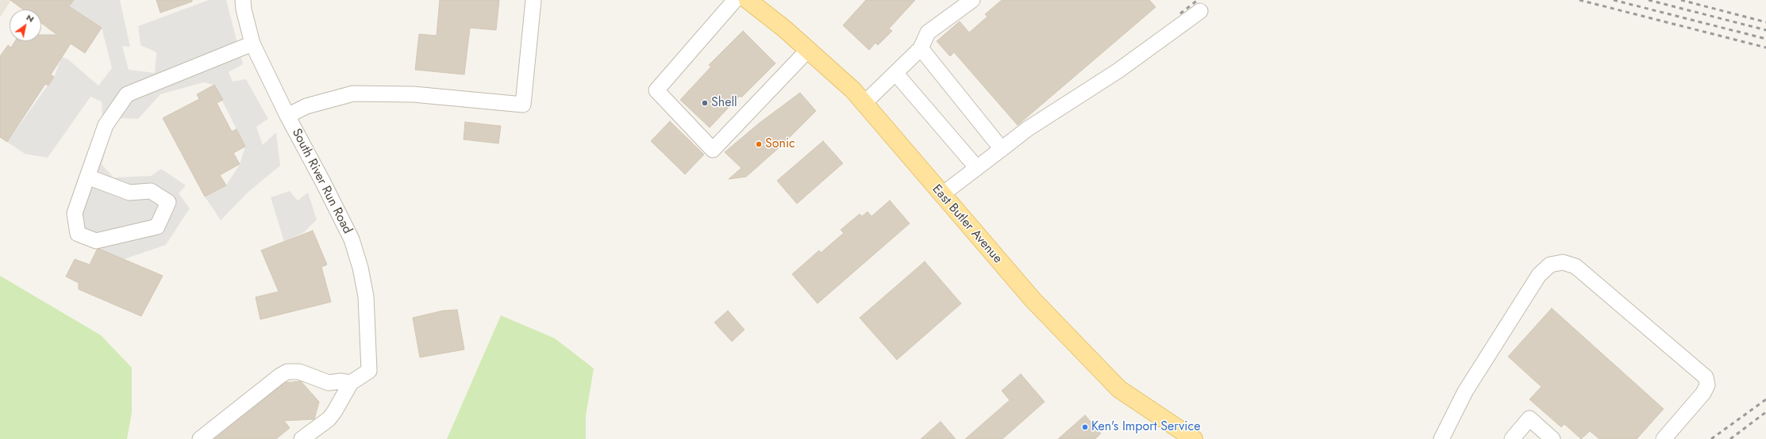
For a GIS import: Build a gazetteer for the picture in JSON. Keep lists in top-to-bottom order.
{
  "streets": {
    "main road": ["East Butler Avenue"],
    "street": ["South River Run Road"]
  },
  "places": ["Shell", "Sonic", "Ken's Import Service"],
  "north": "top right"
}
